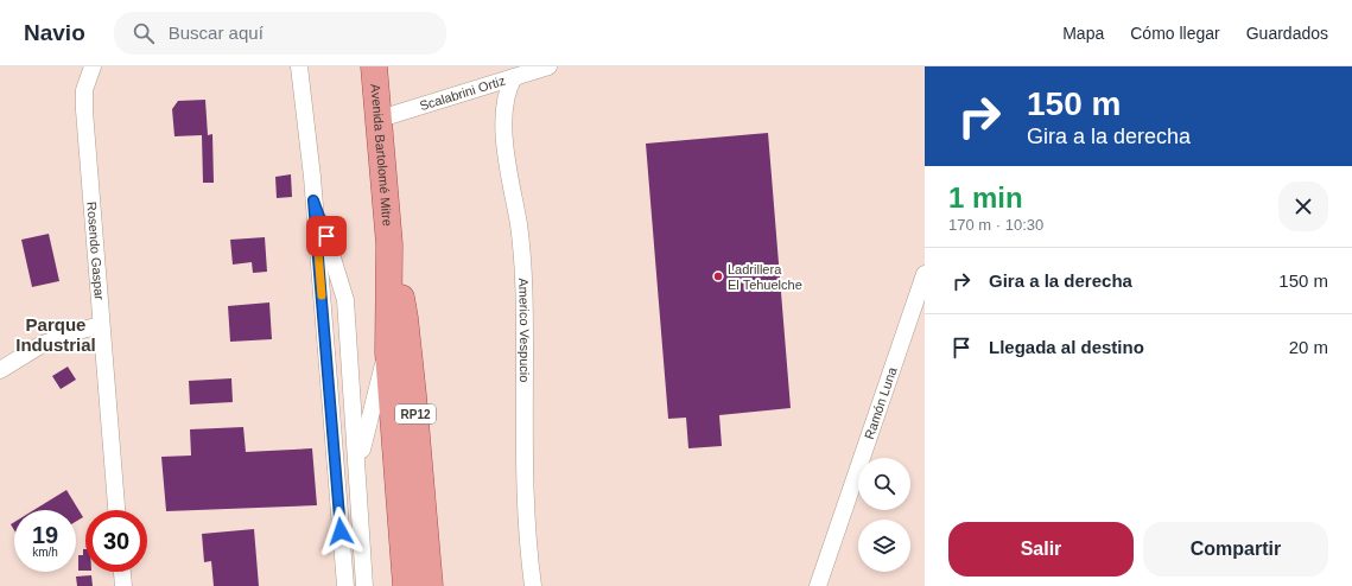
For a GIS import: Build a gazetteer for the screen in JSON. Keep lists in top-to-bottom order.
{
  "streets": {
    "main road": ["Avenida Bartolomé Mitre", "RP12"],
    "street": [
      "Scalabrini Ortiz",
      "Rosendo Gaspar",
      "Americo Vespucio",
      "Ramón Luna"
    ]
  },
  "crossings": [
    ["Scalabrini Ortiz", "Avenida Bartolomé Mitre"],
    ["Scalabrini Ortiz", "Americo Vespucio"]
  ],
  "districts": ["Parque Industrial"],
  "places": ["Ladrillera El Tehuelche"],
  "page": {
    "header": "Navio",
    "search": "Buscar aquí",
    "nav": ["Mapa", "Cómo llegar", "Guardados"],
    "turn": ["150 m", "Gira a la derecha"],
    "heading": ["1 min", "170 m · 10:30"],
    "list": [
      {
        "name": "Gira a la derecha",
        "value": "150 m"
      },
      {
        "name": "Llegada al destino",
        "value": "20 m"
      }
    ],
    "speed": "19 km/h",
    "limit": "30",
    "buttons": ["Salir", "Compartir"]
  }
}
